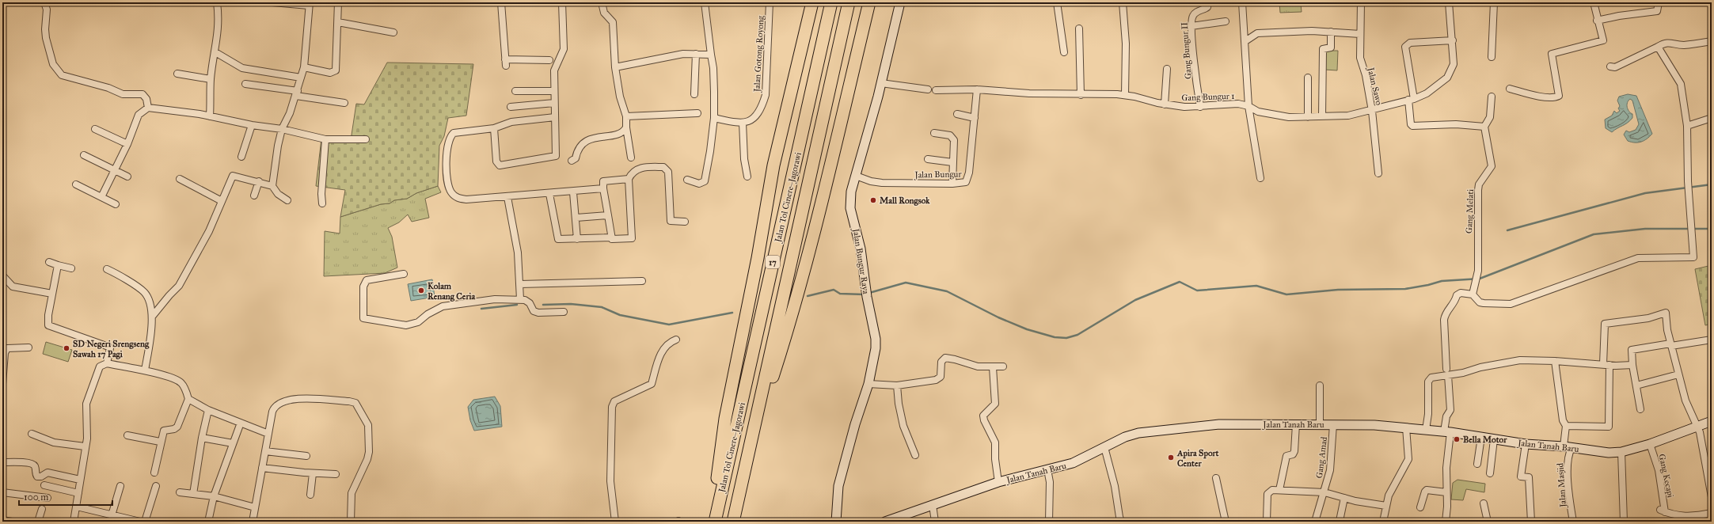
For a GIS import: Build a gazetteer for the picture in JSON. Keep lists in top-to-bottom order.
{
  "streets": {
    "highway": ["Jalan Tol Cinere–Jagorawi", "17"],
    "main road": ["Jalan Bungur Raya", "Jalan Tanah Baru"],
    "street": [
      "Gang Bungur II",
      "Jalan Gotong Royong",
      "Jalan Sawo",
      "Gang Bungur 1",
      "Jalan Bungur",
      "Gang Melati",
      "Gang Amad",
      "Gang Kecapi",
      "Jalan Masjid"
    ]
  },
  "crossings": [
    ["Gang Bungur II", "Gang Bungur 1"],
    ["Jalan Sawo", "Gang Bungur 1"],
    ["Gang Bungur 1", "Jalan Bungur"],
    ["Jalan Bungur", "Jalan Bungur Raya"],
    ["Jalan Tanah Baru", "Gang Amad"],
    ["Jalan Tanah Baru", "Gang Kecapi"],
    ["Jalan Tanah Baru", "Jalan Masjid"]
  ],
  "places": [
    "Mall Rongsok",
    "Kolam Renang Ceria",
    "SD Negeri Srengseng Sawah 17 Pagi",
    "Bella Motor",
    "Apira Sport Center"
  ],
  "scale_bar": "100 m"
}
